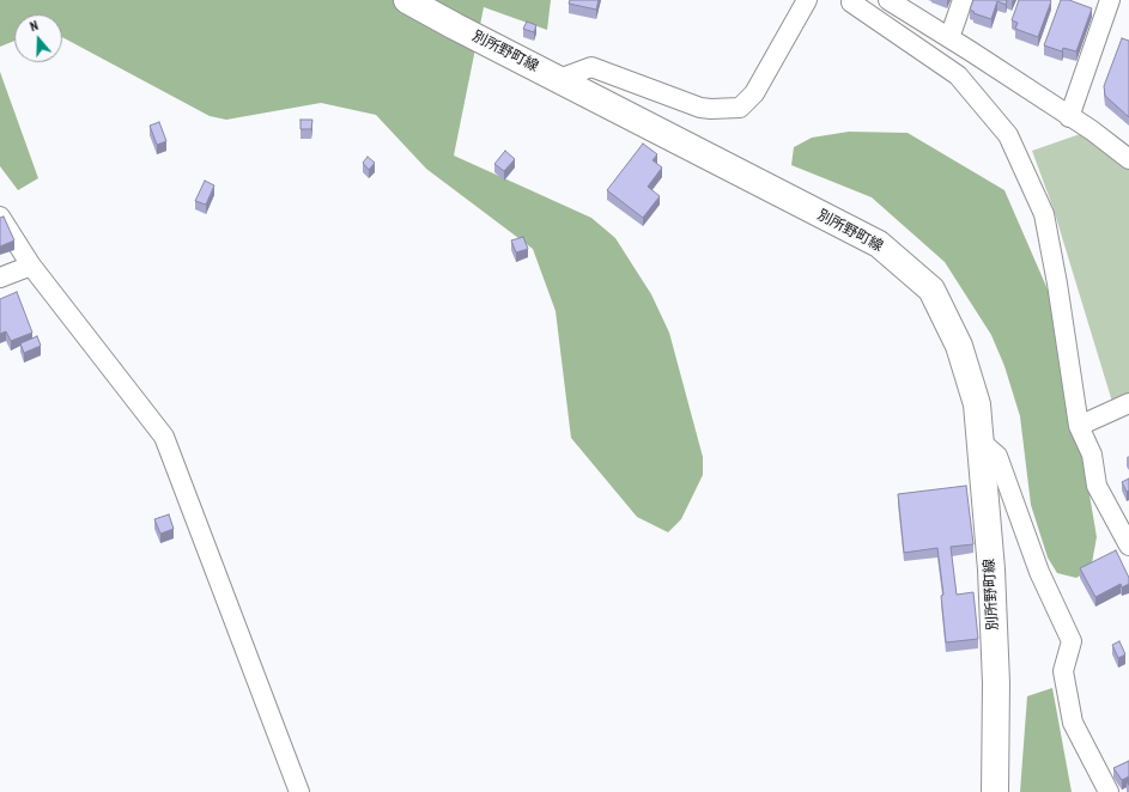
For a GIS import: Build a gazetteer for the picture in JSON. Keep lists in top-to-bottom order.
{
  "streets": {
    "main road": ["別所野町線"]
  },
  "north": "top"
}
